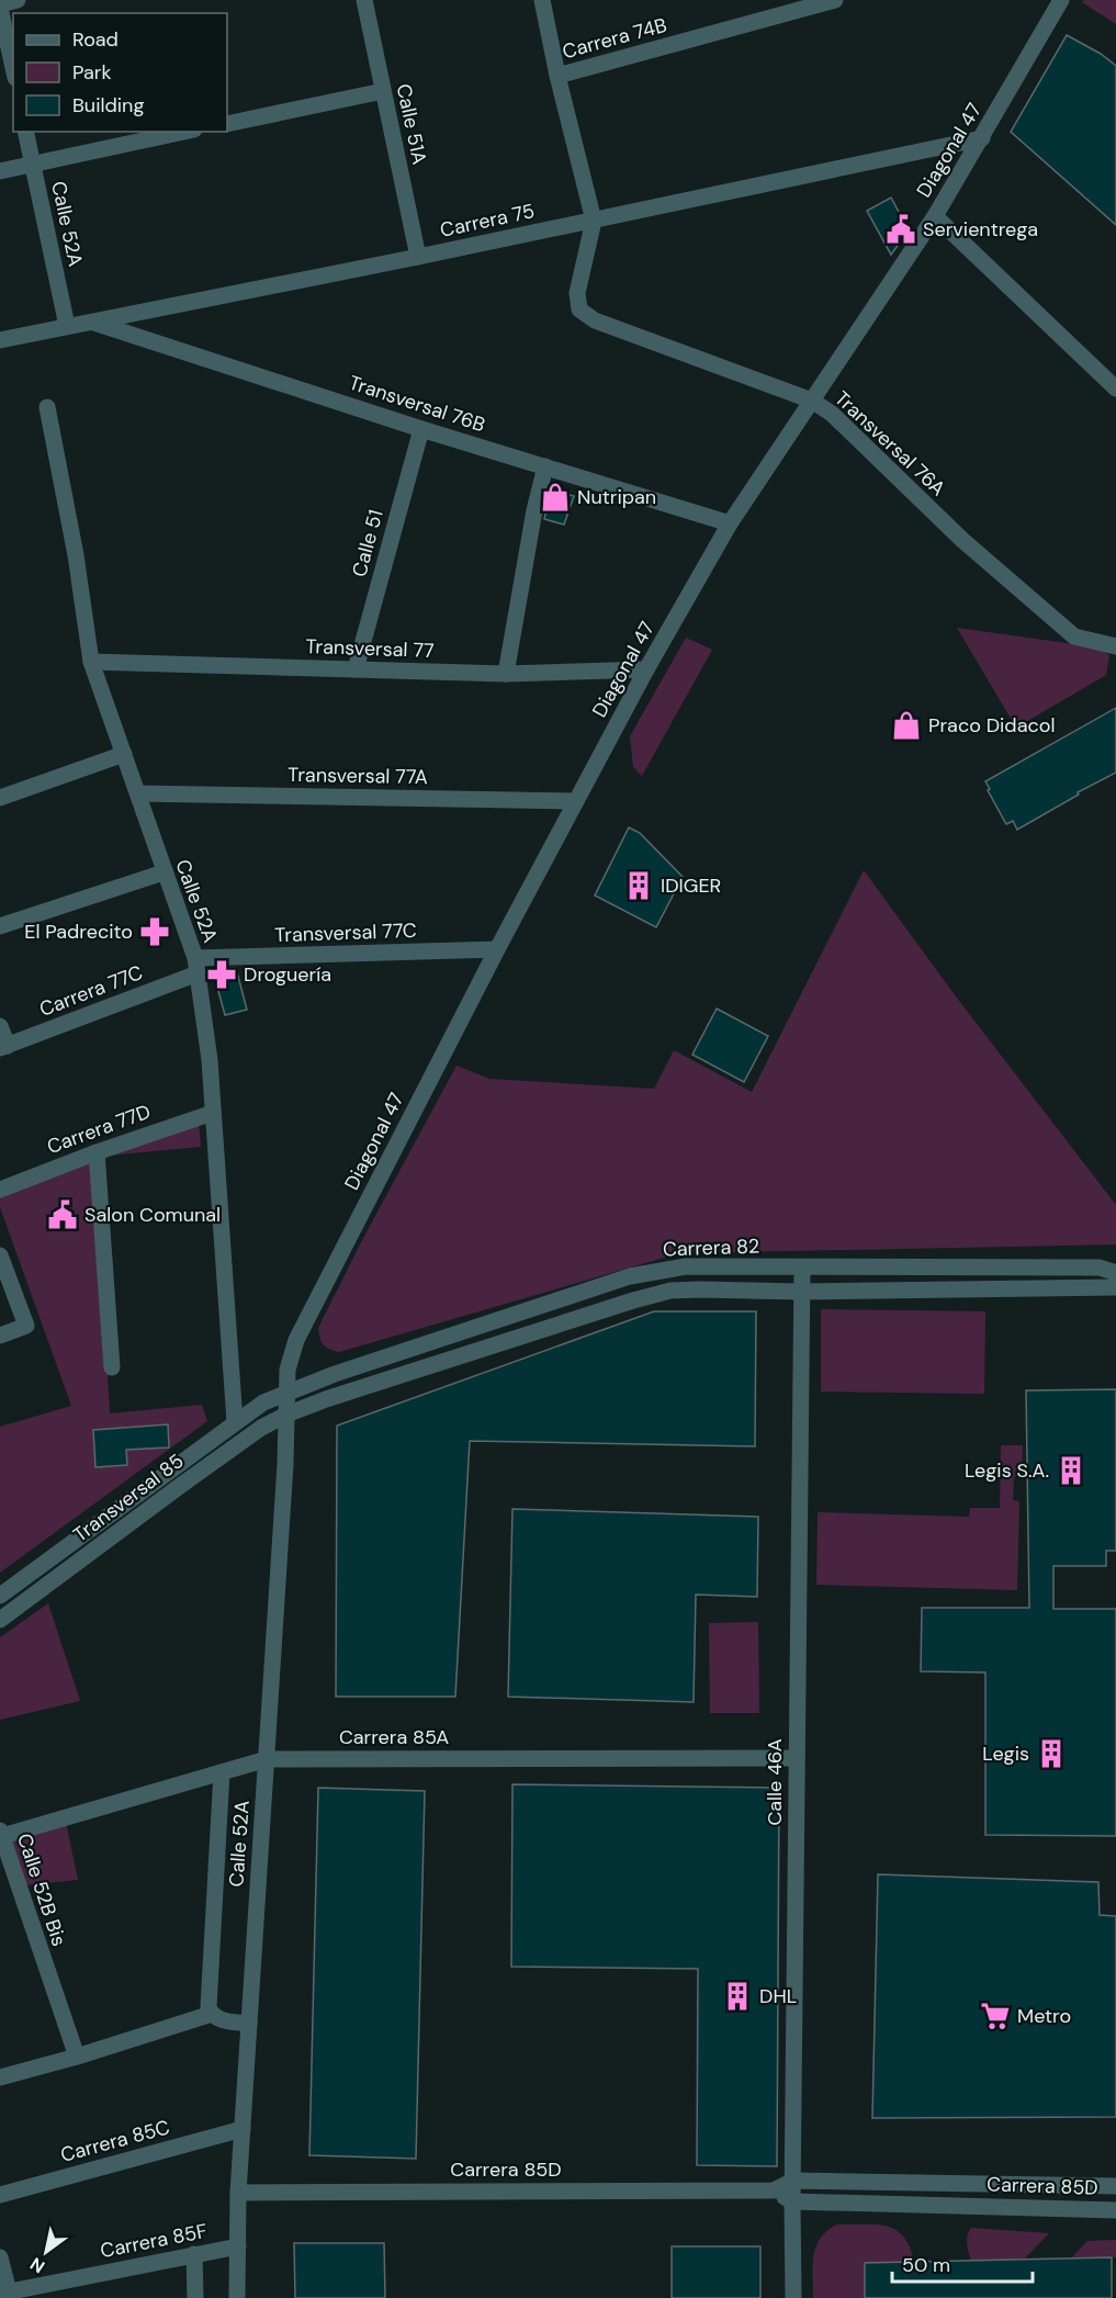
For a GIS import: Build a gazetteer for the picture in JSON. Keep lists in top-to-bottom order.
{
  "streets": {
    "street": [
      "Carrera 74B",
      "Calle 51A",
      "Diagonal 47",
      "Carrera 75",
      "Calle 52A",
      "Transversal 76B",
      "Transversal 76A",
      "Calle 51",
      "Transversal 77",
      "Transversal 77A",
      "Transversal 77C",
      "Carrera 77C",
      "Carrera 77D",
      "Carrera 82",
      "Transversal 85",
      "Carrera 85A",
      "Calle 46A",
      "Calle 52B Bis",
      "Carrera 85C",
      "Carrera 85D",
      "Carrera 85F"
    ]
  },
  "crossings": [
    ["Calle 51A", "Carrera 75"],
    ["Diagonal 47", "Carrera 75"],
    ["Diagonal 47", "Calle 52A"],
    ["Diagonal 47", "Transversal 76B"],
    ["Diagonal 47", "Transversal 76A"],
    ["Diagonal 47", "Transversal 77"],
    ["Diagonal 47", "Transversal 77A"],
    ["Diagonal 47", "Transversal 77C"],
    ["Diagonal 47", "Carrera 82"],
    ["Diagonal 47", "Transversal 85"],
    ["Carrera 75", "Calle 52A"],
    ["Carrera 75", "Transversal 76B"],
    ["Carrera 75", "Transversal 76A"],
    ["Calle 52A", "Transversal 77"],
    ["Calle 52A", "Transversal 77A"],
    ["Calle 52A", "Transversal 77C"],
    ["Calle 52A", "Carrera 77C"],
    ["Calle 52A", "Carrera 77D"],
    ["Calle 52A", "Carrera 82"],
    ["Calle 52A", "Transversal 85"],
    ["Calle 52A", "Carrera 85A"],
    ["Calle 52A", "Carrera 85C"],
    ["Calle 52A", "Carrera 85D"],
    ["Calle 52A", "Carrera 85F"],
    ["Transversal 76B", "Calle 51"],
    ["Calle 51", "Transversal 77"],
    ["Transversal 77C", "Carrera 77C"],
    ["Carrera 82", "Transversal 85"],
    ["Carrera 82", "Calle 46A"],
    ["Carrera 85A", "Calle 46A"],
    ["Carrera 85A", "Calle 52B Bis"],
    ["Calle 46A", "Carrera 85D"]
  ],
  "places": {
    "public building": ["Servientrega", "Salon Comunal"],
    "shop": ["Nutripan", "Praco Didacol"],
    "building": [
      "IDIGER",
      "Legis S.A.",
      "Legis",
      "DHL"
    ],
    "pharmacy": ["El Padrecito", "Droguería"],
    "supermarket": ["Metro"]
  },
  "legend": ["Road", "Park", "Building"],
  "scale_bar": "50 m",
  "north": "bottom left"
}
